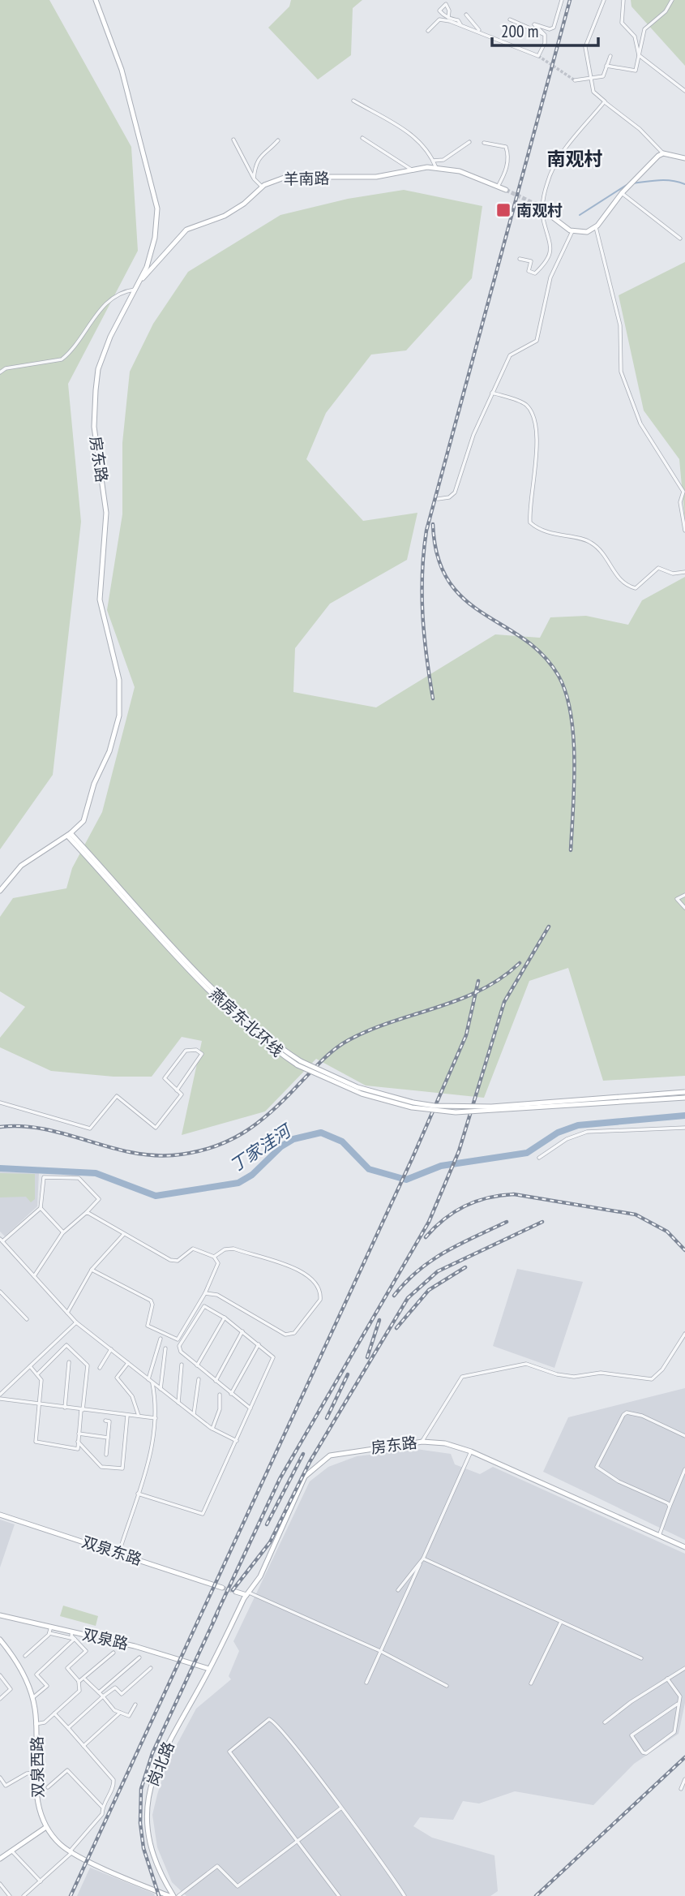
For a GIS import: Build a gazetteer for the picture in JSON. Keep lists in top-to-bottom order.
{
  "streets": {
    "main road": [
      "羊南路",
      "房东路",
      "燕房东北环线",
      "双泉东路",
      "双泉路",
      "岗北路",
      "双泉西路"
    ]
  },
  "crossings": [
    ["羊南路", "房东路"],
    ["房东路", "燕房东北环线"],
    ["房东路", "双泉路"],
    ["房东路", "岗北路"],
    ["双泉路", "岗北路"]
  ],
  "districts": ["南观村"],
  "water": ["丁家洼河"],
  "places": {
    "transit": ["南观村"]
  },
  "scale_bar": "200 m"
}
